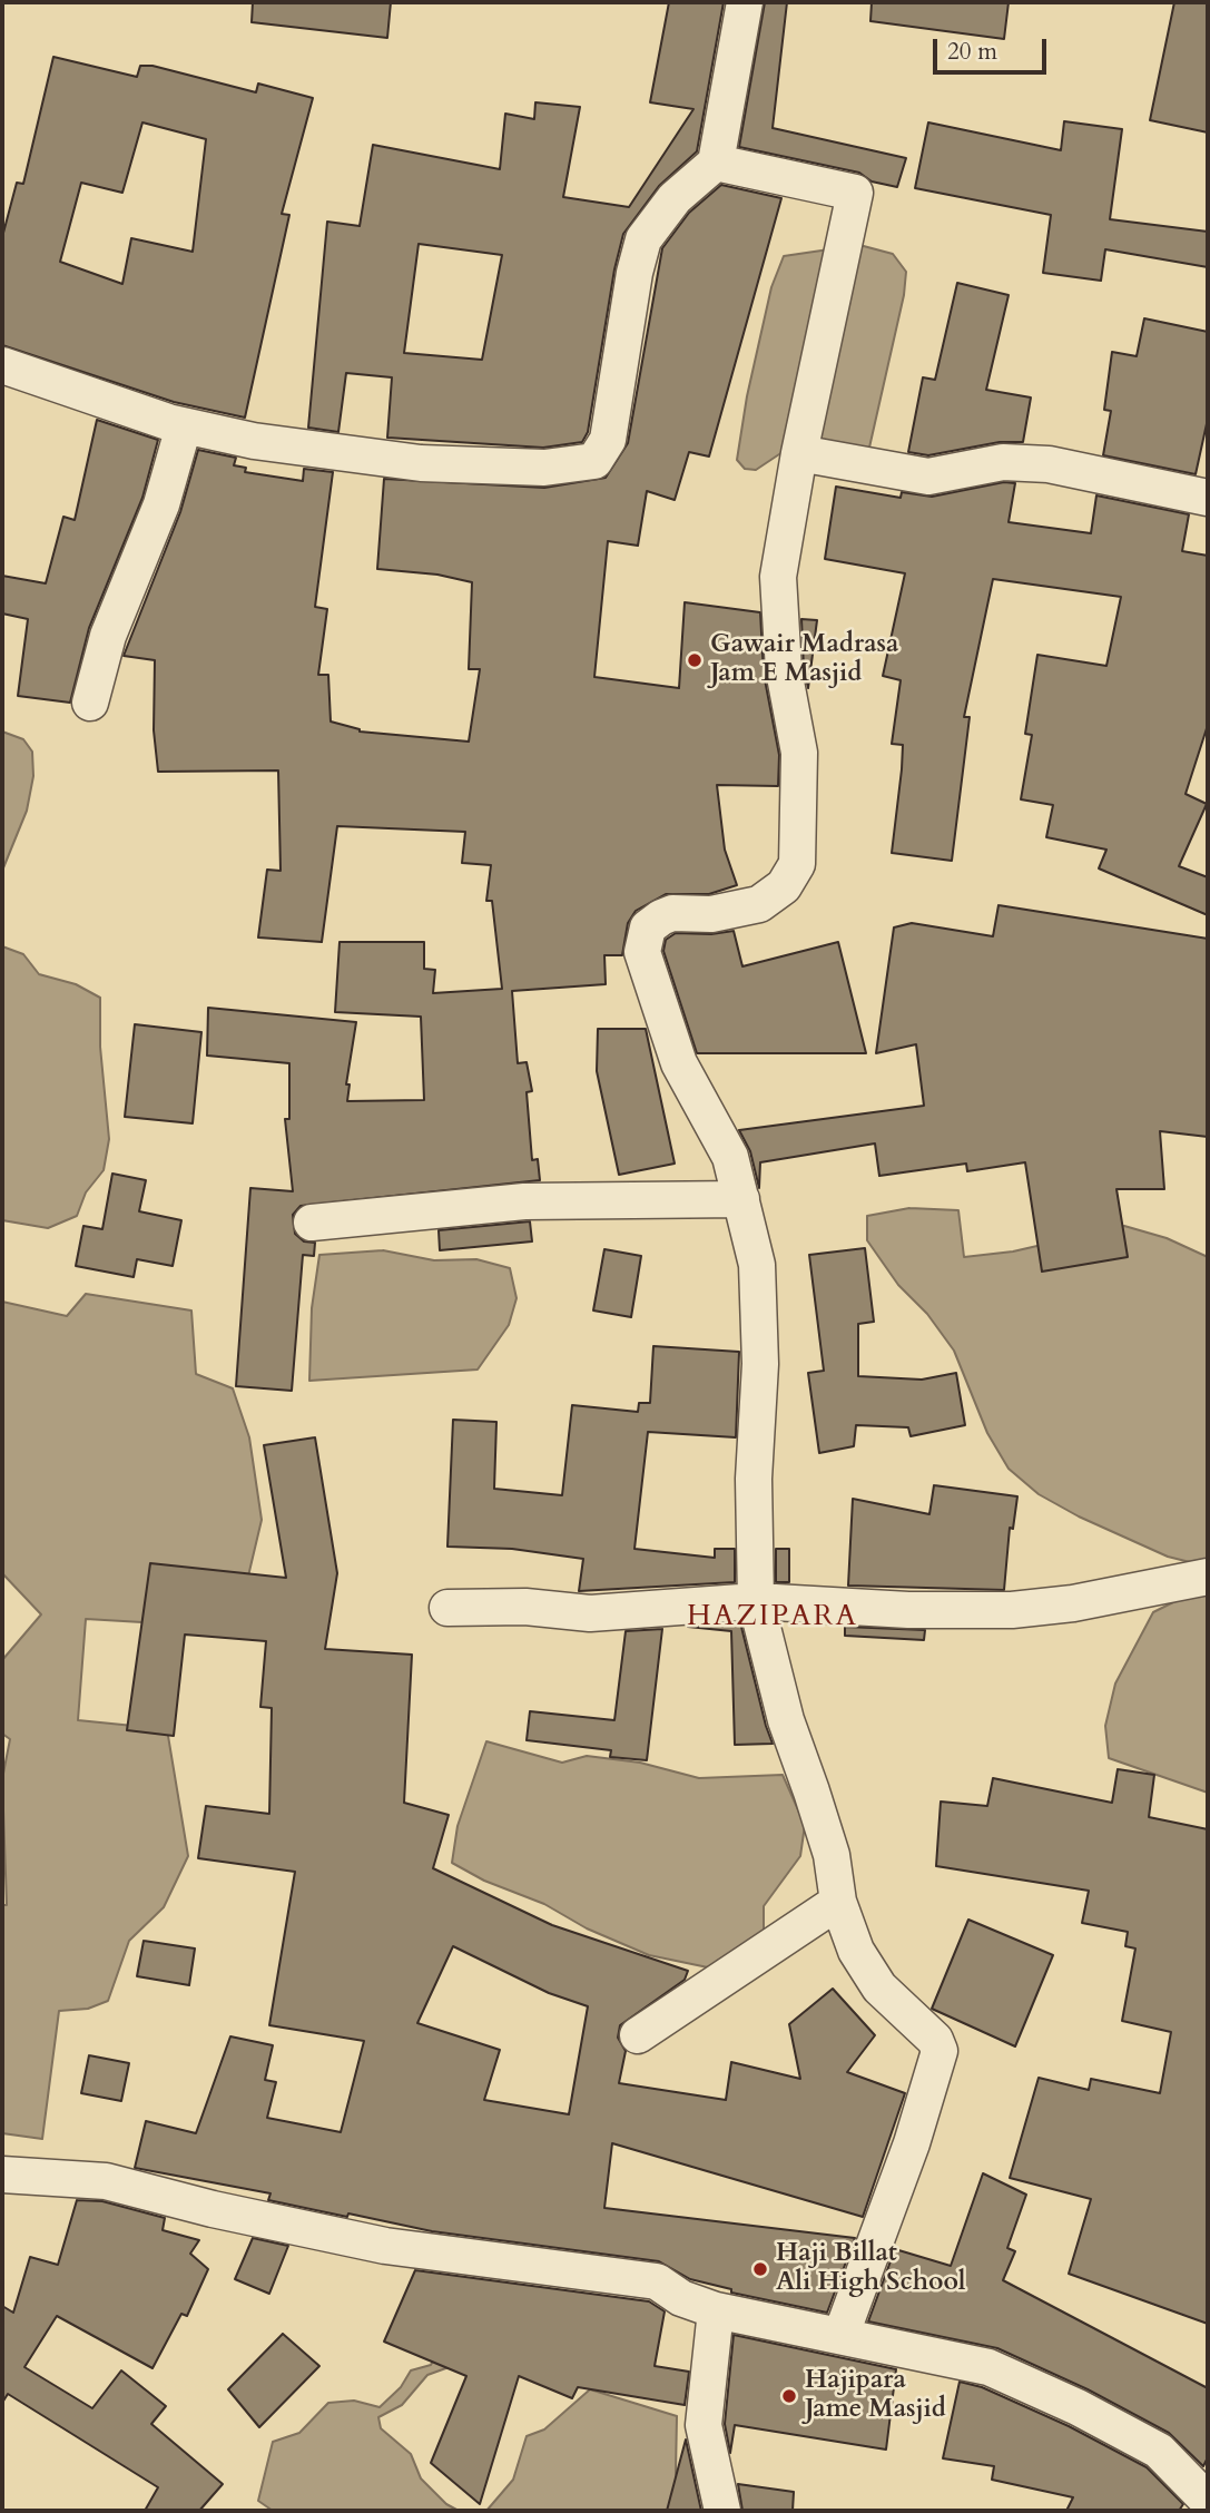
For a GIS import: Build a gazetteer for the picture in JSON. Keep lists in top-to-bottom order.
{
  "districts": ["HAZIPARA"],
  "places": ["Gawair Madrasa Jam E Masjid", "Haji Billat Ali High School", "Hajipara Jame Masjid"],
  "scale_bar": "20 m"
}
